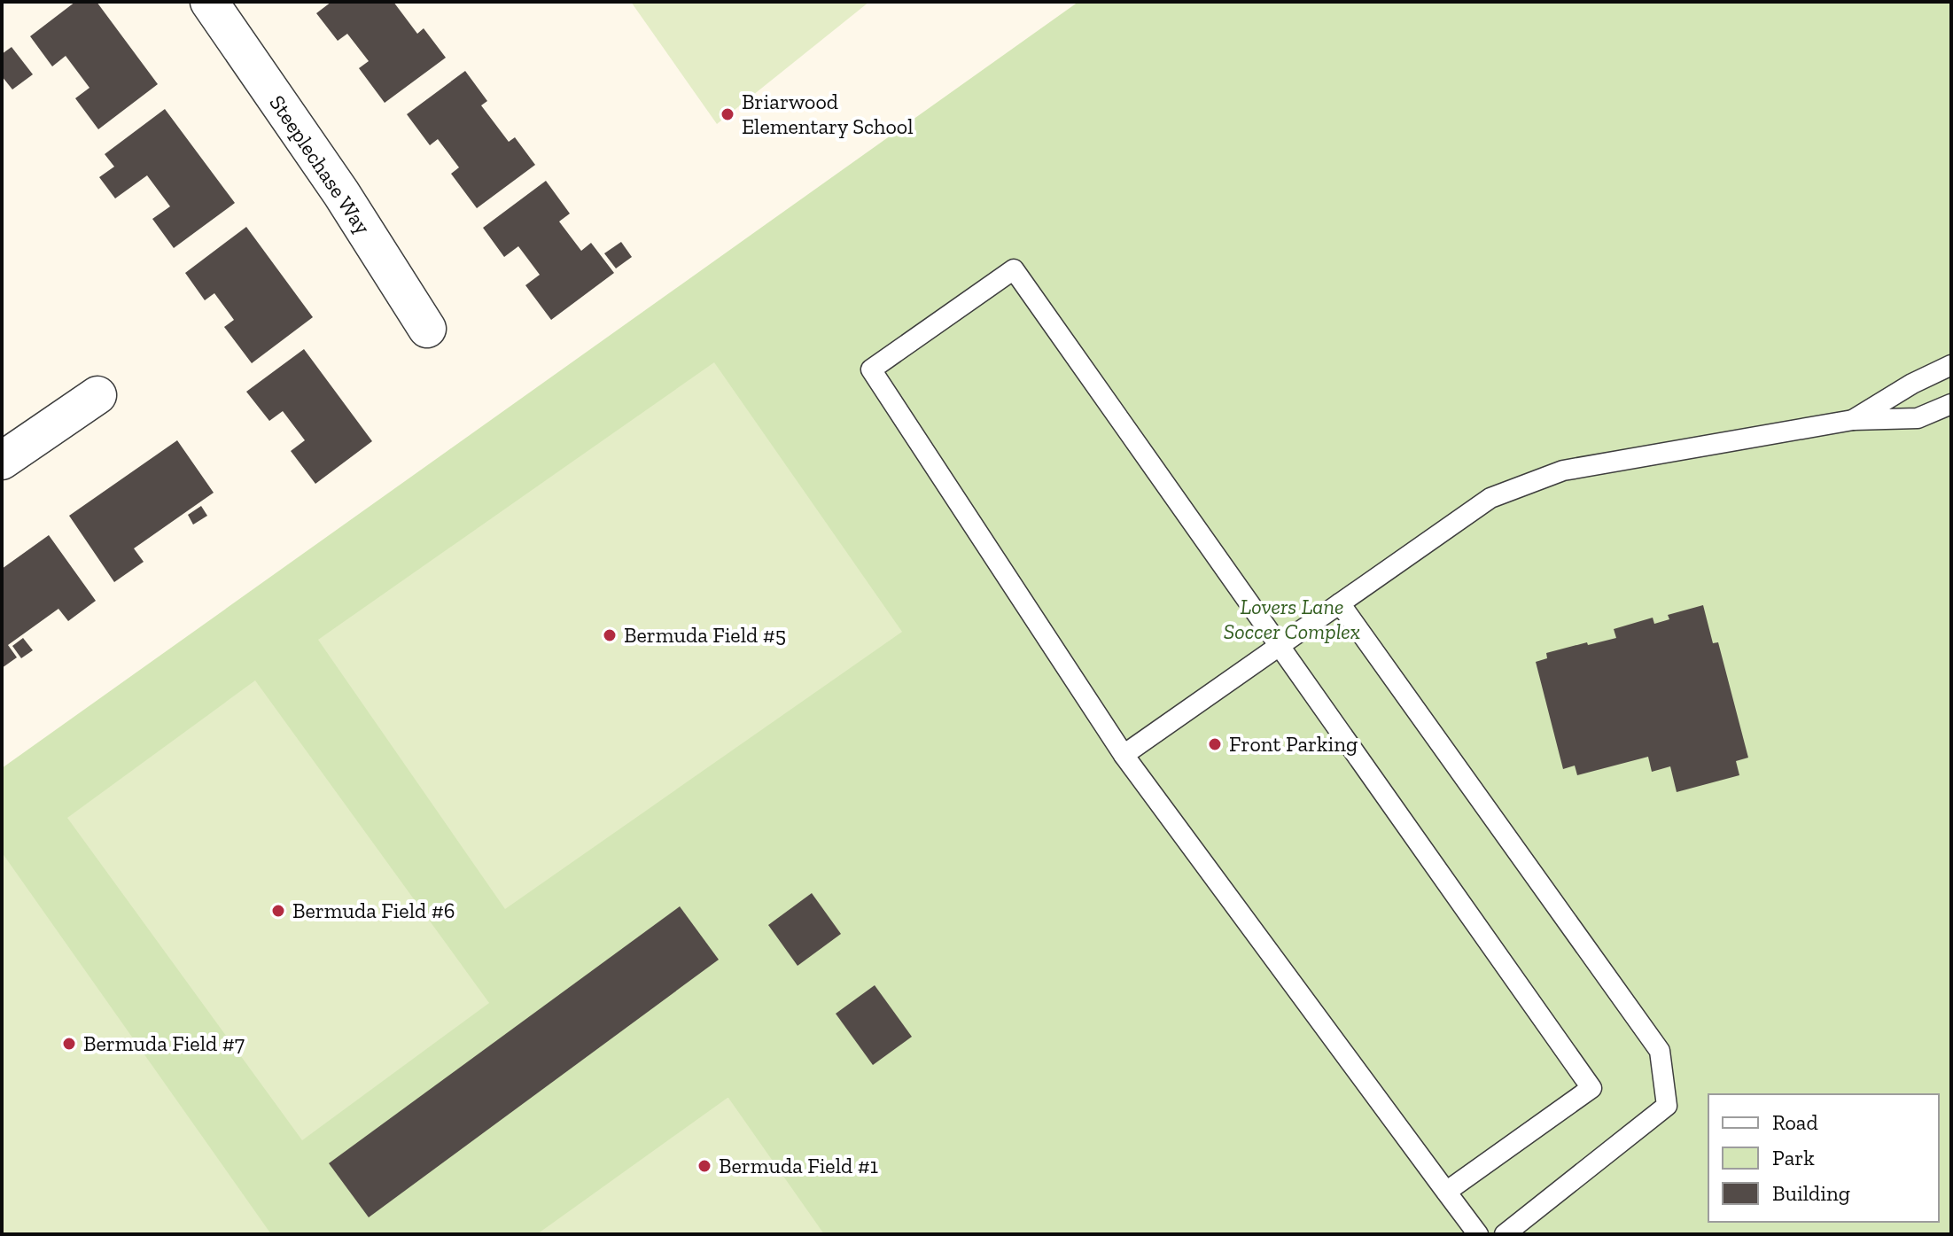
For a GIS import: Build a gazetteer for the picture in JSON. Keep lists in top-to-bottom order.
{
  "streets": {
    "street": ["Steeplechase Way"]
  },
  "parks": ["Lovers Lane Soccer Complex"],
  "places": [
    "Briarwood Elementary School",
    "Bermuda Field #5",
    "Front Parking",
    "Bermuda Field #6",
    "Bermuda Field #7",
    "Bermuda Field #1"
  ],
  "legend": ["Road", "Park", "Building"]
}
